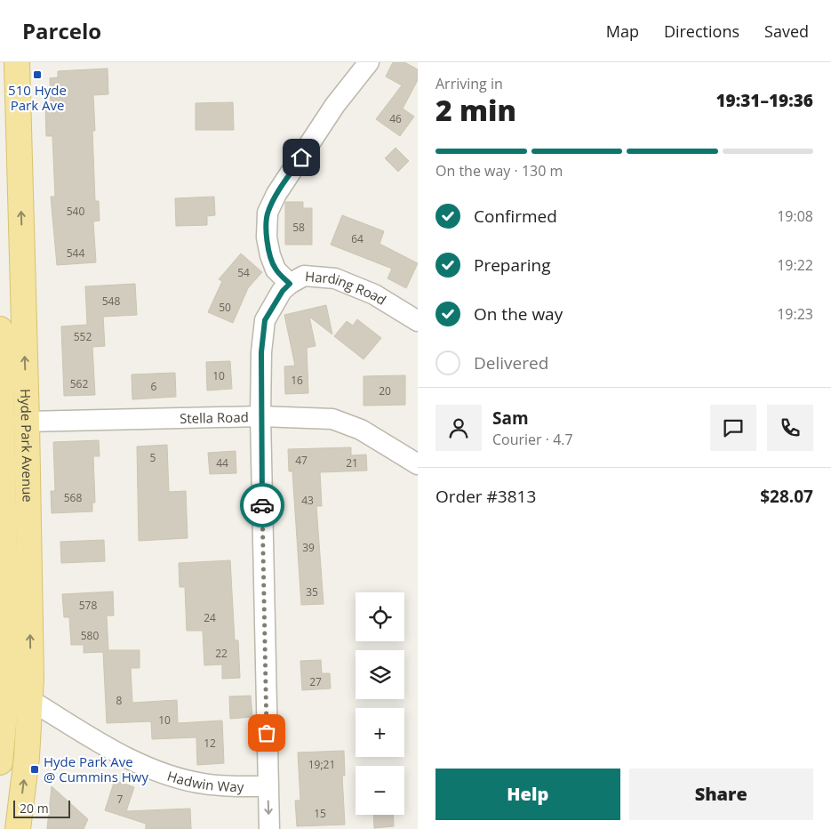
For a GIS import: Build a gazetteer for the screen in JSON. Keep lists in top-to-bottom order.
{
  "streets": {
    "main road": ["Hyde Park Avenue"],
    "street": ["Harding Road", "Stella Road", "Hadwin Way"]
  },
  "crossings": [
    ["Harding Road", "Stella Road"],
    ["Harding Road", "Hadwin Way"],
    ["Stella Road", "Hyde Park Avenue"],
    ["Hyde Park Avenue", "Hadwin Way"]
  ],
  "places": {
    "transit": ["510 Hyde Park Ave", "Hyde Park Ave @ Cummins Hwy"]
  },
  "house_numbers": [
    "46",
    "540",
    "58",
    "64",
    "544",
    "54",
    "548",
    "50",
    "552",
    "10",
    "16",
    "562",
    "6",
    "20",
    "5",
    "47",
    "44",
    "21",
    "568",
    "43",
    "39",
    "35",
    "578",
    "24",
    "580",
    "22",
    "27",
    "8",
    "10",
    "12",
    "19;21",
    "7",
    "15"
  ],
  "scale_bar": "20 m",
  "page": {
    "header": "Parcelo",
    "nav": ["Map", "Directions", "Saved"],
    "heading": ["2 min", "Arriving in", "19:31–19:36"],
    "panel": [
      "Sam",
      "Courier · 4.7",
      "Order #3813",
      "$28.07"
    ],
    "bar": "On the way · 130 m",
    "list": [
      ["Confirmed", "19:08"],
      ["Preparing", "19:22"],
      ["On the way", "19:23"],
      "Delivered"
    ],
    "map_buttons": ["+", "−"],
    "buttons": ["Help", "Share"],
    "scale": "20 m"
  }
}
